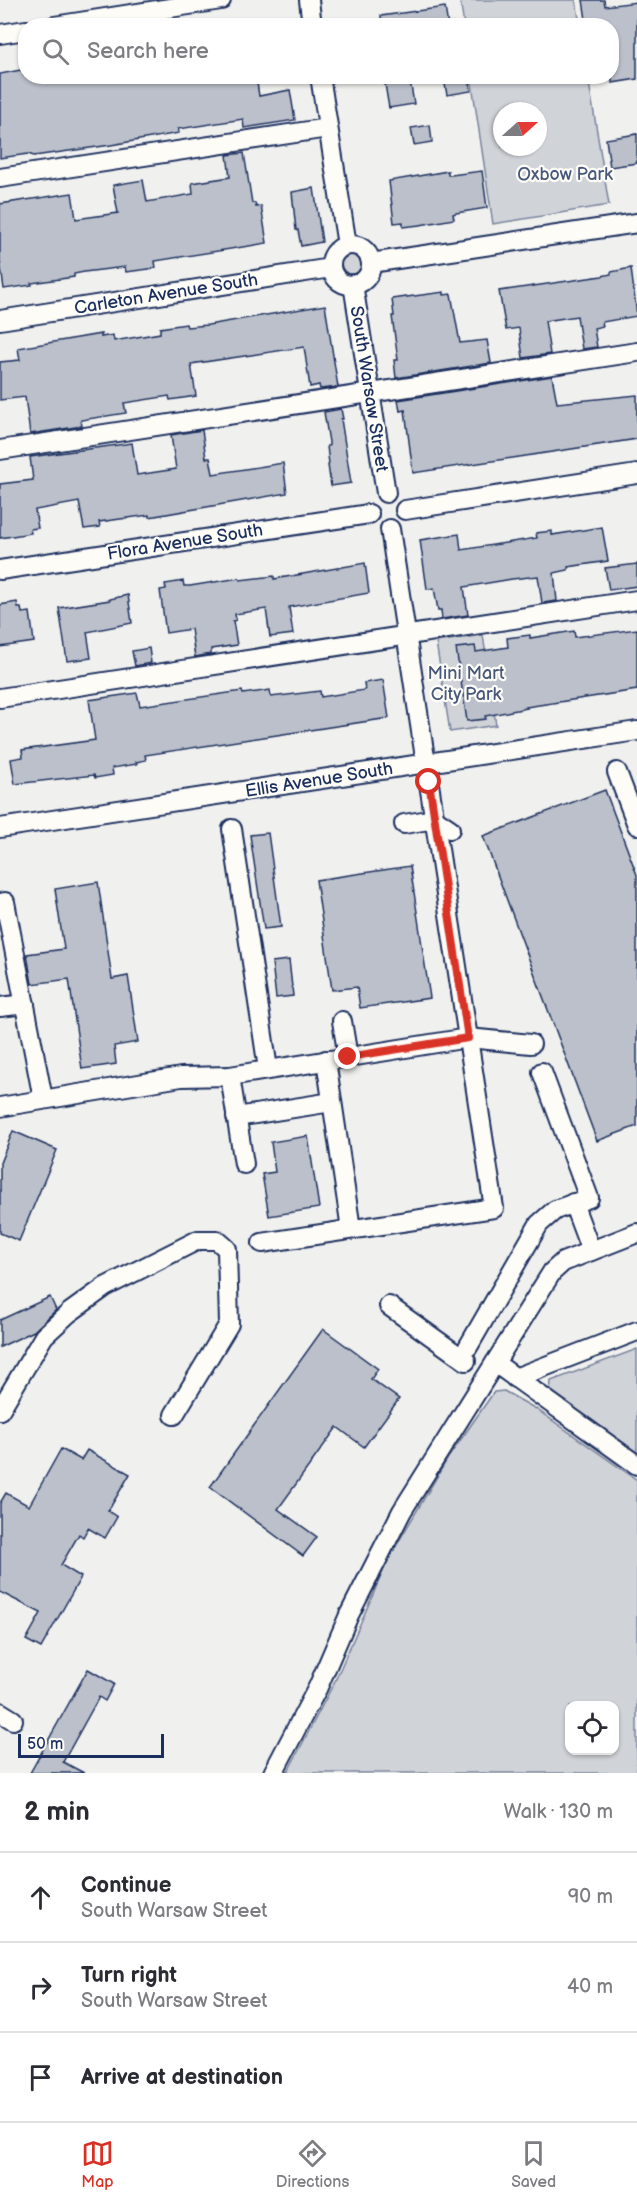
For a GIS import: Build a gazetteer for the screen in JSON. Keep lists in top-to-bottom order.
{
  "streets": {
    "street": [
      "Carleton Avenue South",
      "South Warsaw Street",
      "Flora Avenue South",
      "Ellis Avenue South"
    ]
  },
  "crossings": [
    ["Carleton Avenue South", "South Warsaw Street"],
    ["South Warsaw Street", "Flora Avenue South"]
  ],
  "parks": ["Oxbow Park", "Mini Mart City Park"],
  "scale_bar": "50 m",
  "north": "right",
  "page": {
    "search": "Search here",
    "scale": "50 m",
    "heading": ["2 min", "Walk · 130 m"],
    "list": [
      ["Continue", "South Warsaw Street", "90 m"],
      ["Turn right", "South Warsaw Street", "40 m"],
      "Arrive at destination"
    ],
    "nav": ["Map", "Directions", "Saved"]
  }
}
